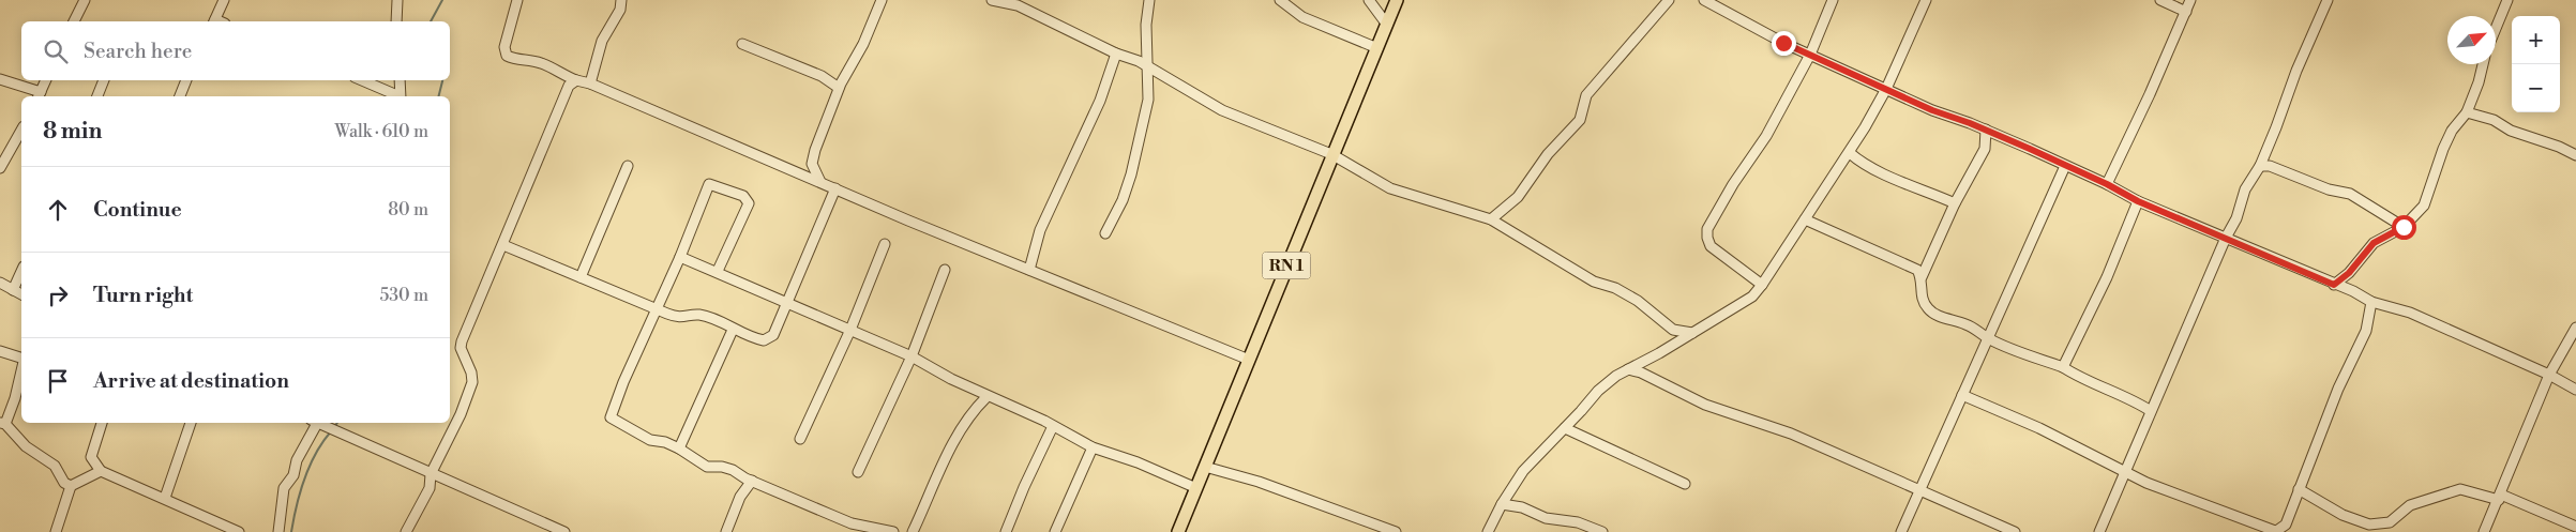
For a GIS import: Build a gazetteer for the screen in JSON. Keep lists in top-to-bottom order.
{
  "streets": {
    "main road": ["RN 1"]
  },
  "north": "top right",
  "page": {
    "map_buttons": ["+", "−"],
    "search": "Search here",
    "heading": ["8 min", "Walk · 610 m"],
    "list": [
      ["Continue", "80 m"],
      ["Turn right", "530 m"],
      "Arrive at destination"
    ]
  }
}
